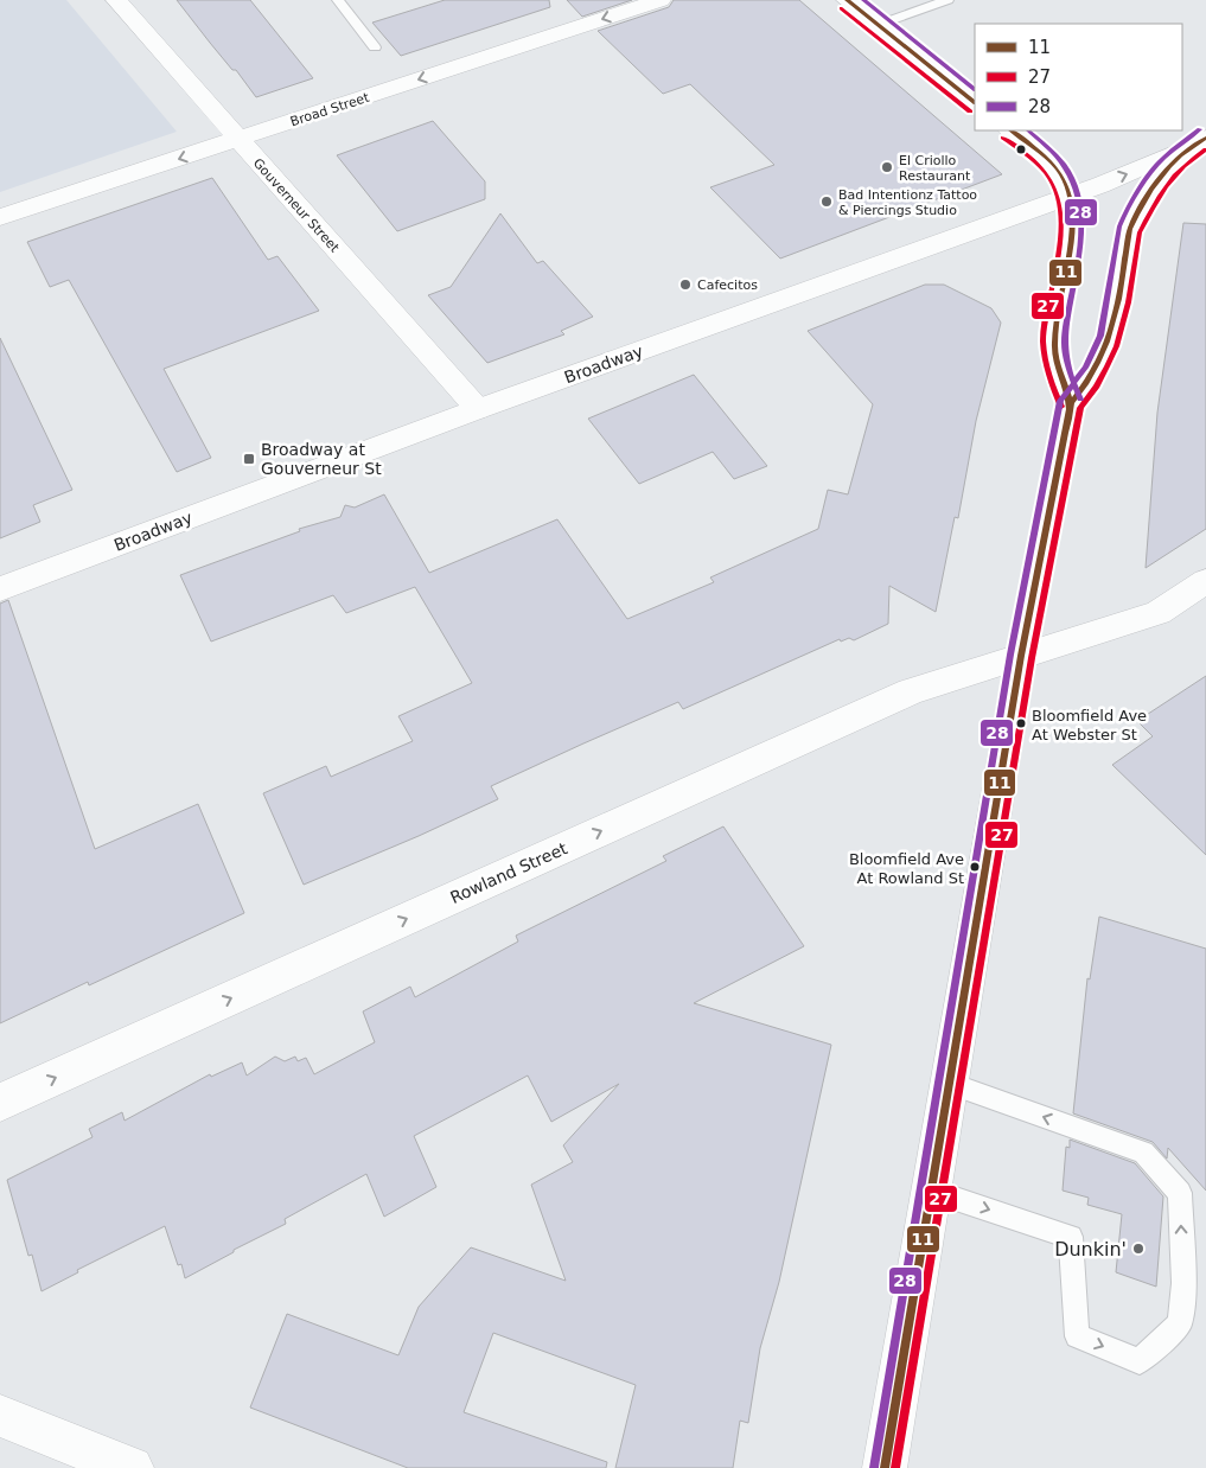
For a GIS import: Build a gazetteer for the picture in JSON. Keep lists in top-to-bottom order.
{
  "streets": {
    "main road": [
      "Broad Street",
      "Gouverneur Street",
      "Broadway",
      "Rowland Street"
    ]
  },
  "crossings": [
    ["Broad Street", "Gouverneur Street"],
    ["Gouverneur Street", "Broadway"]
  ],
  "one_way": ["Broad Street", "Rowland Street"],
  "places": {
    "other": [
      "El Criollo Restaurant",
      "Bad Intentionz Tattoo & Piercings Studio",
      "Cafecitos",
      "Bloomfield Ave At Webster St",
      "Bloomfield Ave At Rowland St",
      "Dunkin'"
    ],
    "transit": ["Broadway at Gouverneur St"]
  },
  "lines": ["transit line 11", "transit line 28", "transit line 27"],
  "legend": ["11", "27", "28"]
}
